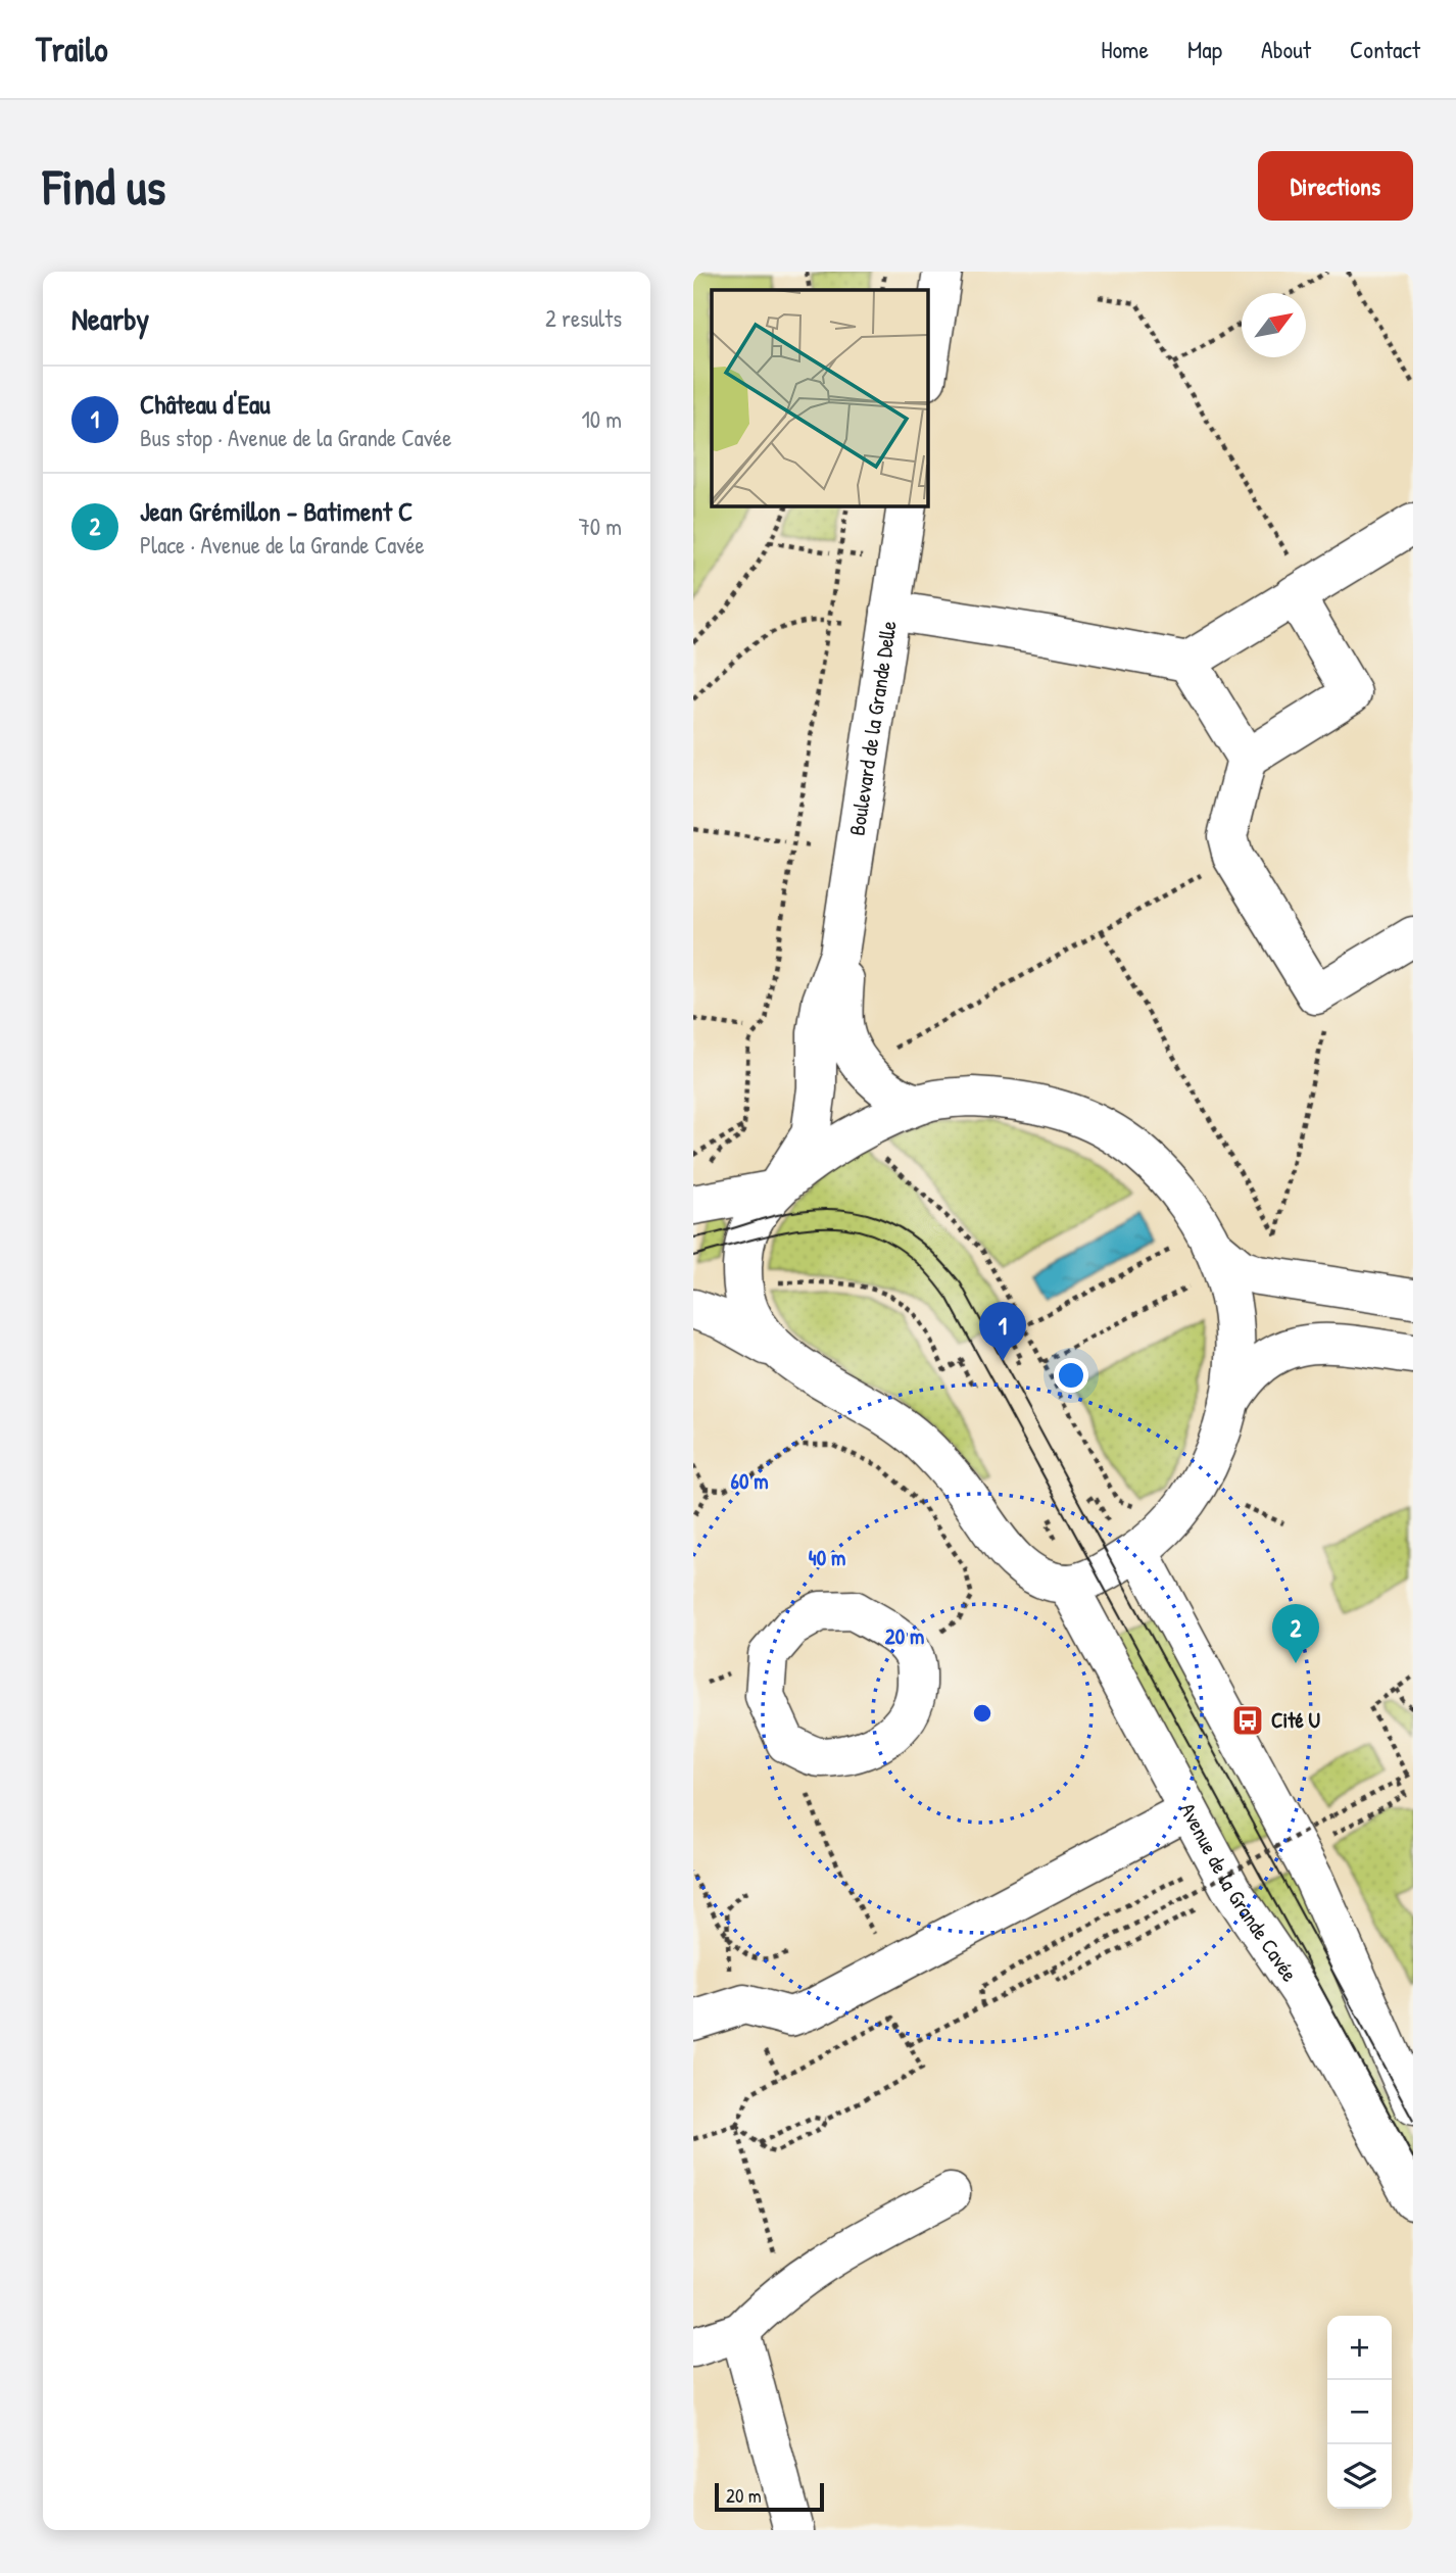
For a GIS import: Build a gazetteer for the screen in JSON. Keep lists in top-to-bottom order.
{
  "streets": {
    "main road": ["Boulevard de la Grande Delle", "Avenue de la Grande Cavée"]
  },
  "places": {
    "bus stop": ["Cité U"]
  },
  "scale_bar": "20 m",
  "north": "top right",
  "page": {
    "header": "Trailo",
    "nav": [
      "Home",
      "Map",
      "About",
      "Contact"
    ],
    "buttons": "Directions",
    "title": "Find us",
    "heading": ["Nearby", "2 results"],
    "list": [
      {
        "mark": "1",
        "name": "Château d'Eau",
        "note": "Bus stop · Avenue de la Grande Cavée",
        "value": "10 m"
      },
      {
        "mark": "2",
        "name": "Jean Grémillon - Batiment C",
        "note": "Place · Avenue de la Grande Cavée",
        "value": "70 m"
      }
    ],
    "pins": ["1", "2"],
    "map_buttons": ["+", "−"],
    "scale": "20 m"
  },
  "rings": ["60 m", "40 m", "20 m"]
}
